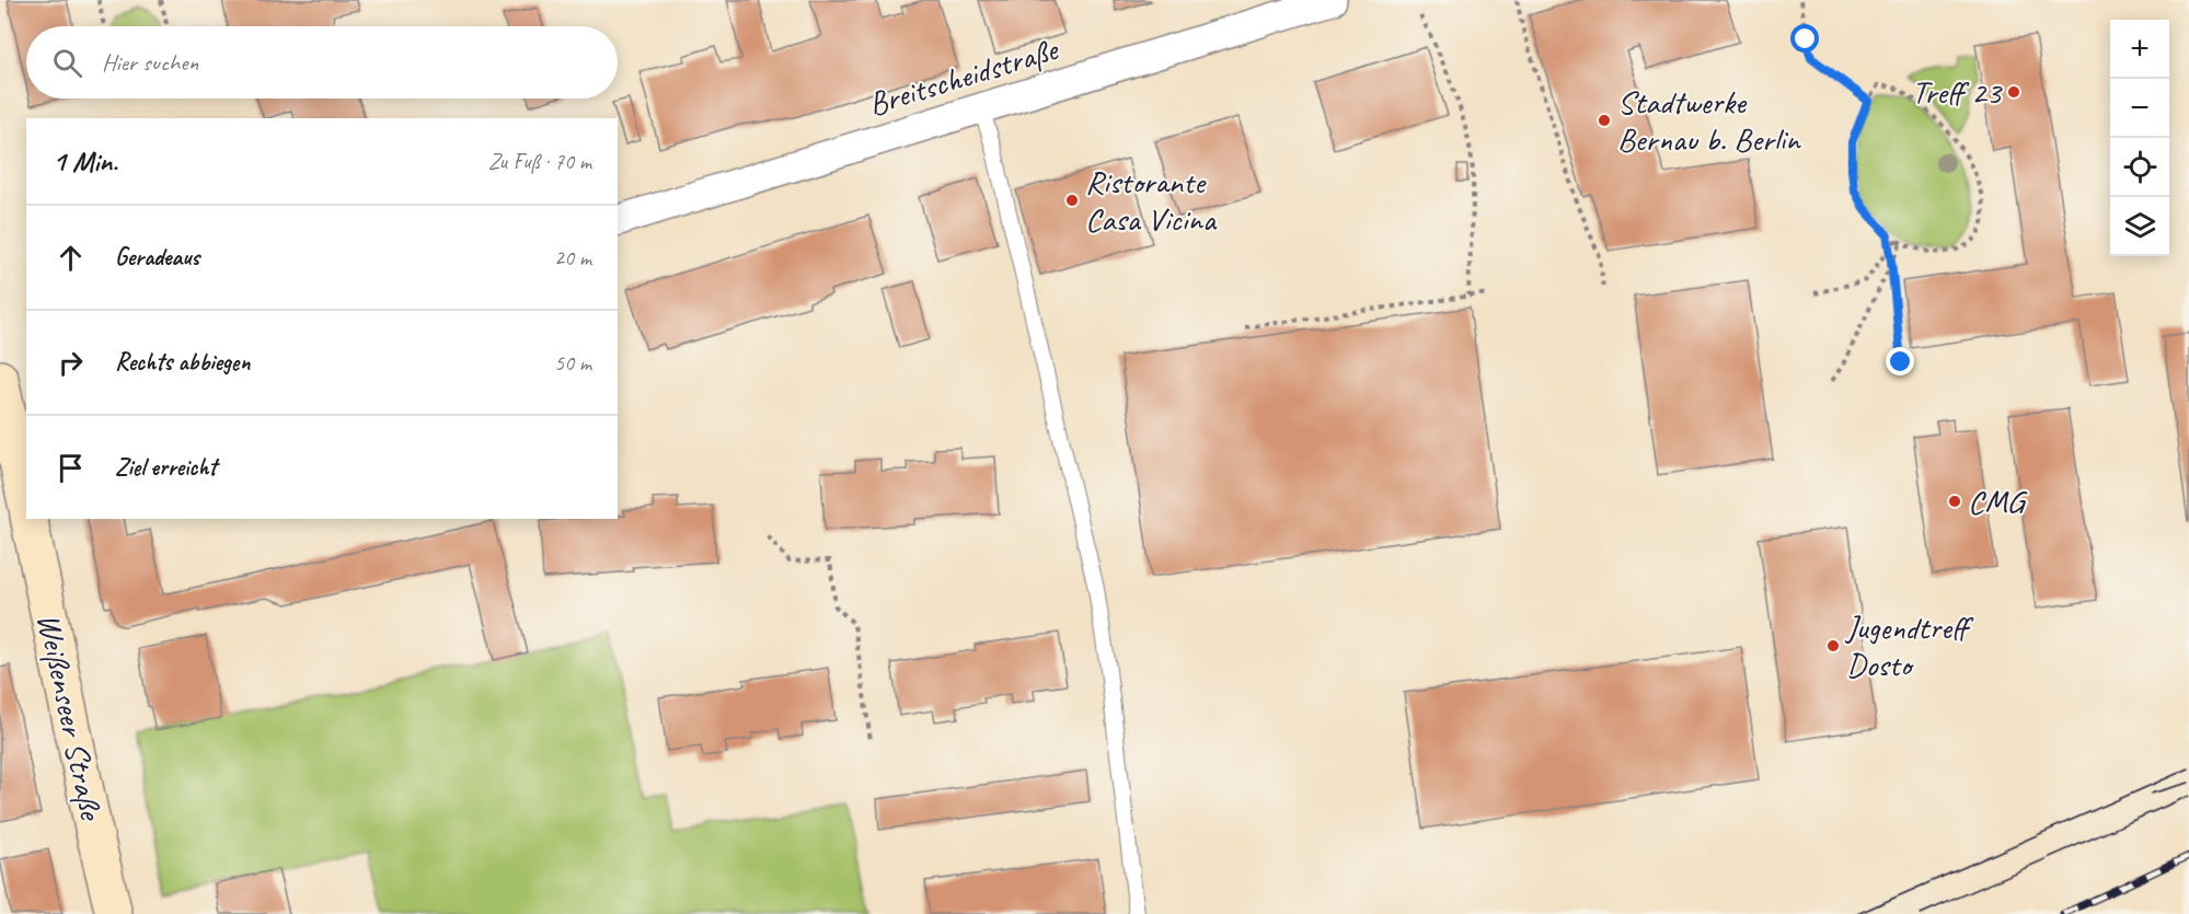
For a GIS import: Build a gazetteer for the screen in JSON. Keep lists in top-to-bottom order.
{
  "streets": {
    "main road": ["Weißenseer Straße"],
    "street": ["Breitscheidstraße"]
  },
  "places": [
    "Treff 23",
    "Stadtwerke Bernau b. Berlin",
    "Ristorante Casa Vicina",
    "CMG",
    "Jugendtreff Dosto"
  ],
  "page": {
    "map_buttons": ["+", "−"],
    "search": "Hier suchen",
    "heading": ["1 Min.", "Zu Fuß · 70 m"],
    "list": [
      ["Geradeaus", "20 m"],
      ["Rechts abbiegen", "50 m"],
      "Ziel erreicht"
    ]
  }
}
